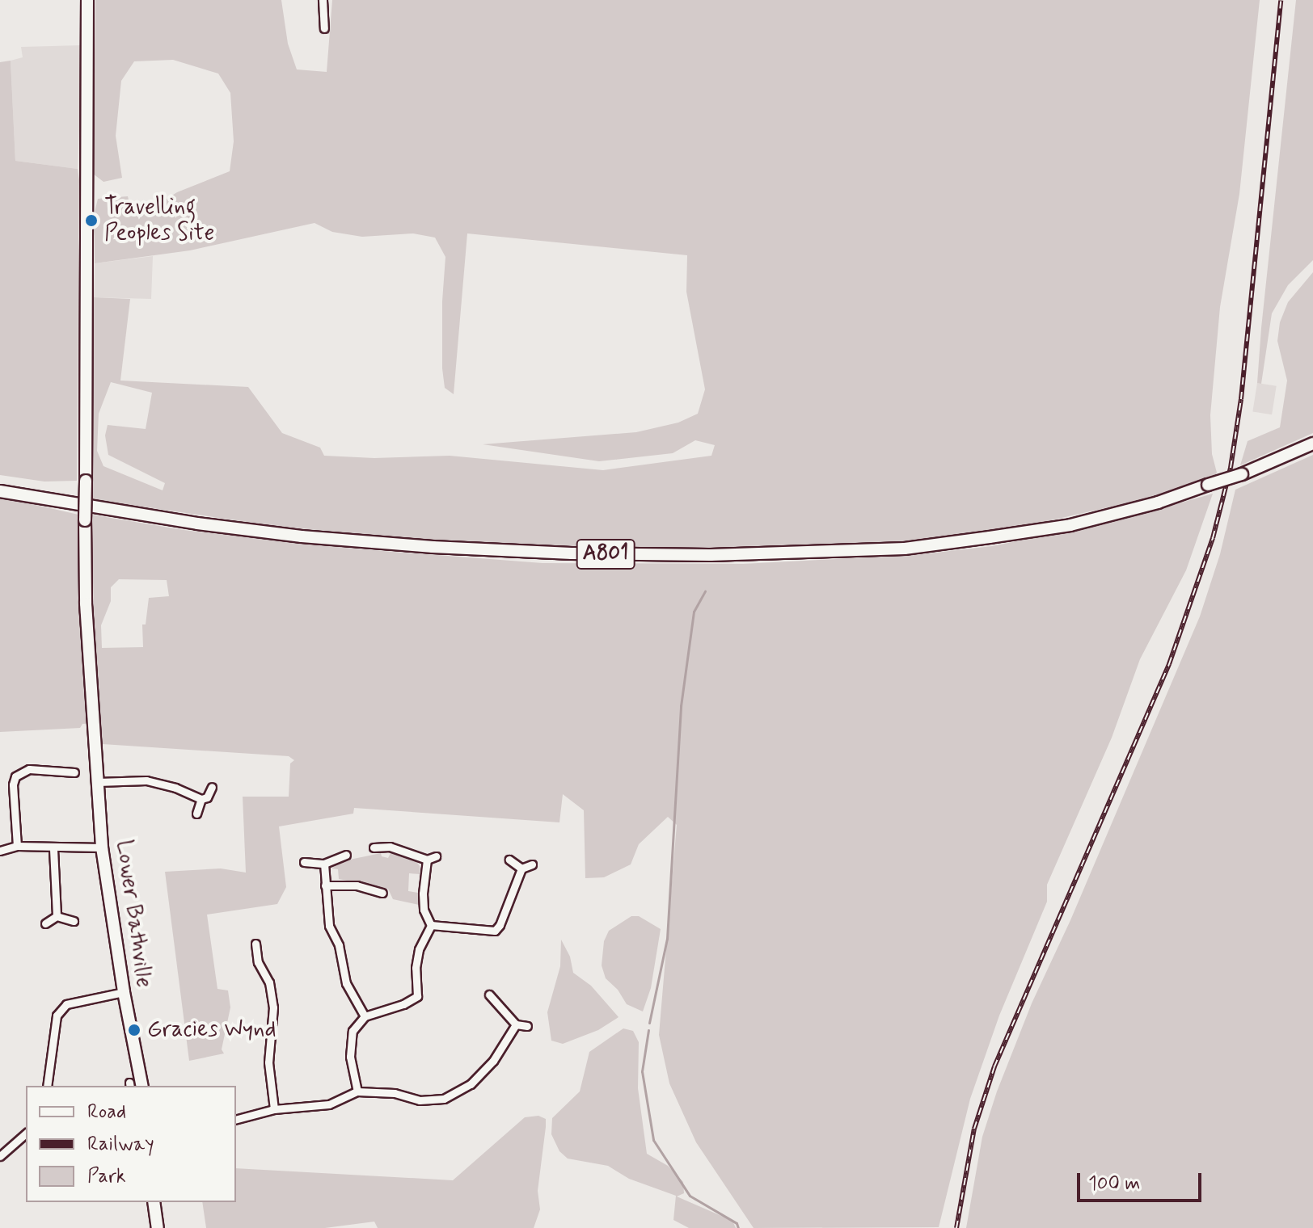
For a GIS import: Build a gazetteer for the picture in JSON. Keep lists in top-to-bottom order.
{
  "streets": {
    "main road": ["A801", "Lower Bathville"]
  },
  "places": ["Travelling Peoples Site", "Gracies Wynd"],
  "legend": ["Road", "Railway", "Park"],
  "scale_bar": "100 m"
}
